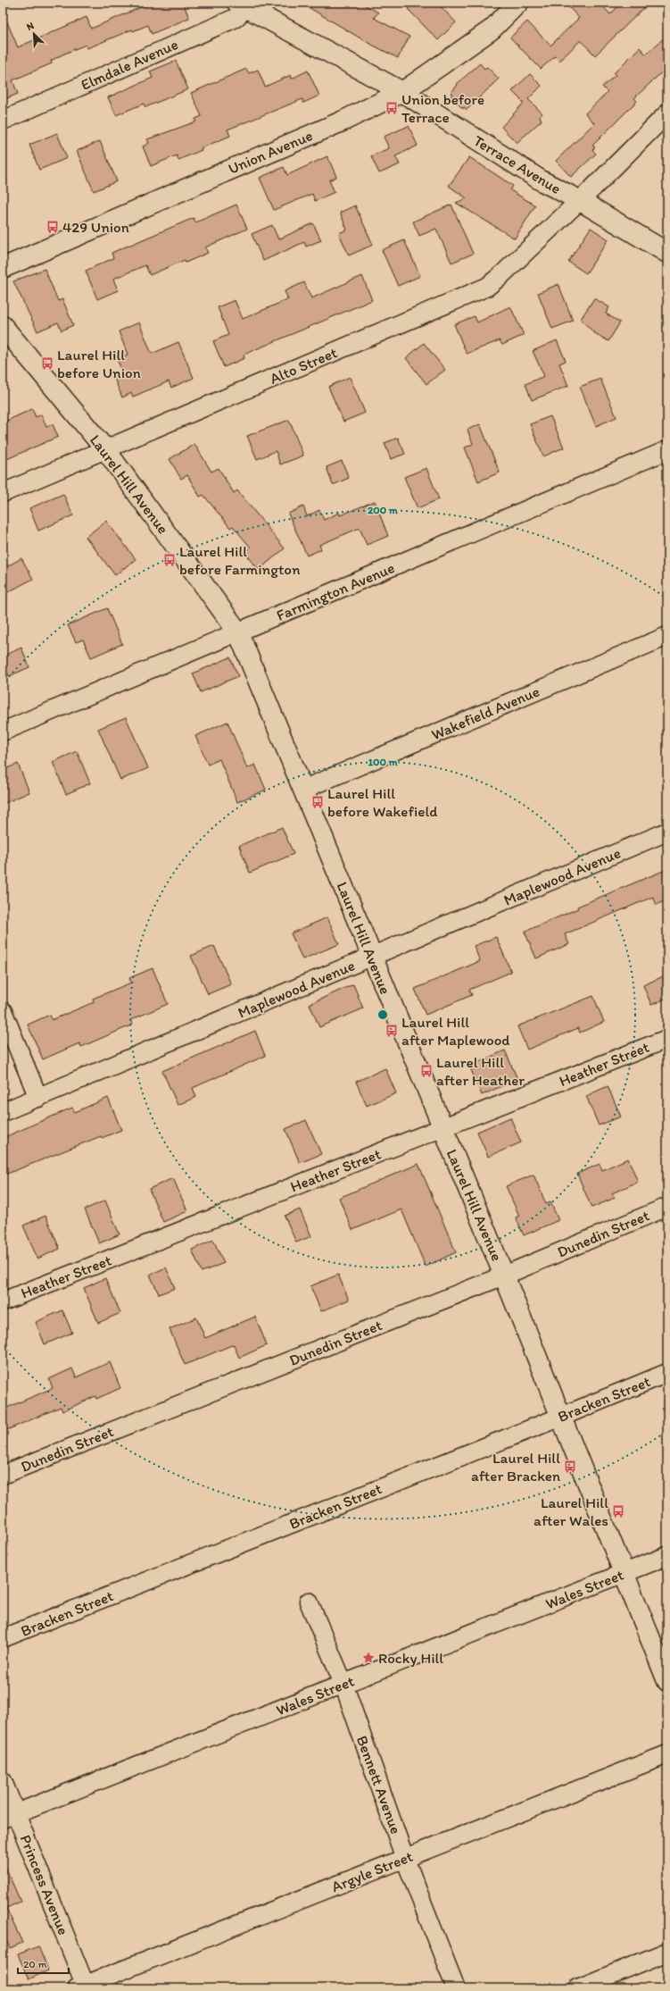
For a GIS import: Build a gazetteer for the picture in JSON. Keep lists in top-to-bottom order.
{
  "streets": {
    "street": [
      "Elmdale Avenue",
      "Union Avenue",
      "Terrace Avenue",
      "Alto Street",
      "Laurel Hill Avenue",
      "Farmington Avenue",
      "Wakefield Avenue",
      "Maplewood Avenue",
      "Heather Street",
      "Dunedin Street",
      "Bracken Street",
      "Wales Street",
      "Bennett Avenue",
      "Argyle Street",
      "Princess Avenue"
    ]
  },
  "crossings": [
    ["Elmdale Avenue", "Terrace Avenue"],
    ["Union Avenue", "Terrace Avenue"],
    ["Terrace Avenue", "Alto Street"],
    ["Alto Street", "Laurel Hill Avenue"],
    ["Laurel Hill Avenue", "Farmington Avenue"],
    ["Laurel Hill Avenue", "Wakefield Avenue"],
    ["Laurel Hill Avenue", "Maplewood Avenue"],
    ["Laurel Hill Avenue", "Heather Street"],
    ["Laurel Hill Avenue", "Dunedin Street"],
    ["Laurel Hill Avenue", "Bracken Street"],
    ["Laurel Hill Avenue", "Wales Street"],
    ["Wales Street", "Bennett Avenue"],
    ["Wales Street", "Princess Avenue"],
    ["Bennett Avenue", "Argyle Street"],
    ["Argyle Street", "Princess Avenue"]
  ],
  "places": {
    "bus stop": [
      "Union before Terrace",
      "429 Union",
      "Laurel Hill before Union",
      "Laurel Hill before Farmington",
      "Laurel Hill before Wakefield",
      "Laurel Hill after Maplewood",
      "Laurel Hill after Heather",
      "Laurel Hill after Bracken",
      "Laurel Hill after Wales"
    ],
    "place": ["Rocky Hill"]
  },
  "scale_bar": "20 m",
  "north": "top left",
  "rings": ["200 m", "100 m"]
}
